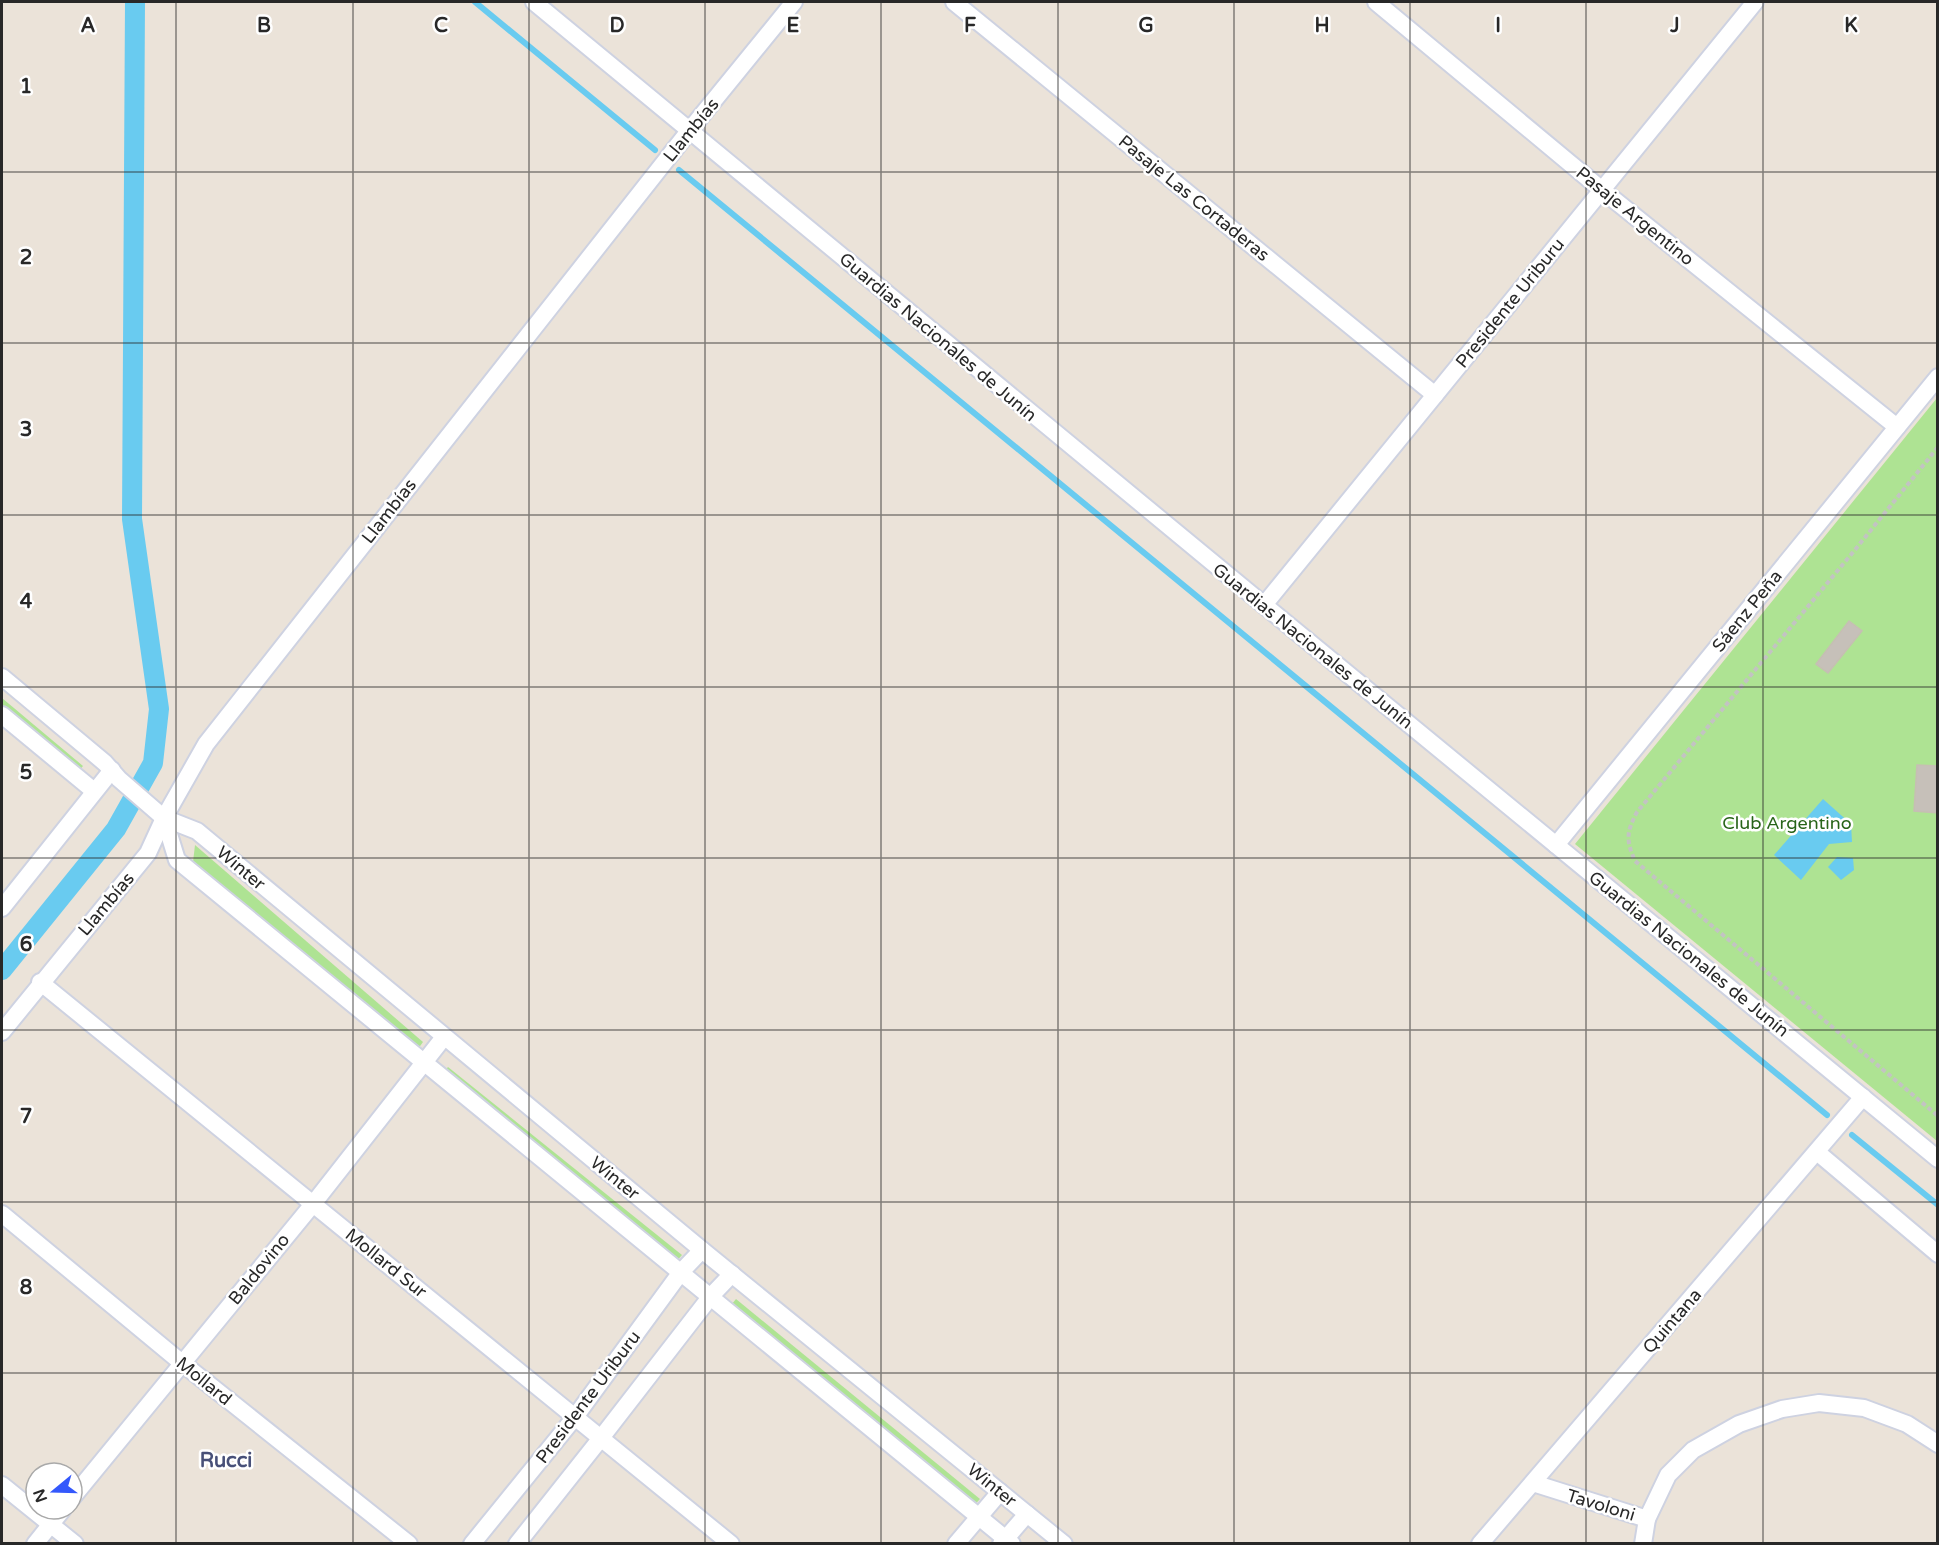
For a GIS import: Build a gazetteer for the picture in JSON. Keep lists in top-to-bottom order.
{
  "streets": {
    "street": [
      "Llambías",
      "Pasaje Las Cortaderas",
      "Pasaje Argentino",
      "Presidente Uriburu",
      "Guardias Nacionales de Junín",
      "Sáenz Peña",
      "Winter",
      "Mollard Sur",
      "Baldovino",
      "Quintana",
      "Mollard",
      "Tavoloni"
    ]
  },
  "crossings": [
    ["Llambías", "Guardias Nacionales de Junín"],
    ["Llambías", "Winter"],
    ["Llambías", "Mollard Sur"],
    ["Pasaje Las Cortaderas", "Presidente Uriburu"],
    ["Pasaje Argentino", "Presidente Uriburu"],
    ["Pasaje Argentino", "Sáenz Peña"],
    ["Presidente Uriburu", "Guardias Nacionales de Junín"],
    ["Presidente Uriburu", "Winter"],
    ["Presidente Uriburu", "Mollard Sur"],
    ["Guardias Nacionales de Junín", "Sáenz Peña"],
    ["Guardias Nacionales de Junín", "Quintana"],
    ["Winter", "Baldovino"],
    ["Mollard Sur", "Baldovino"],
    ["Baldovino", "Mollard"],
    ["Quintana", "Tavoloni"]
  ],
  "districts": ["Rucci"],
  "parks": ["Club Argentino"],
  "north": "left",
  "grid": {
    "columns": [
      "A",
      "B",
      "C",
      "D",
      "E",
      "F",
      "G",
      "H",
      "I",
      "J",
      "K"
    ],
    "rows": [
      "1",
      "2",
      "3",
      "4",
      "5",
      "6",
      "7",
      "8"
    ]
  }
}
